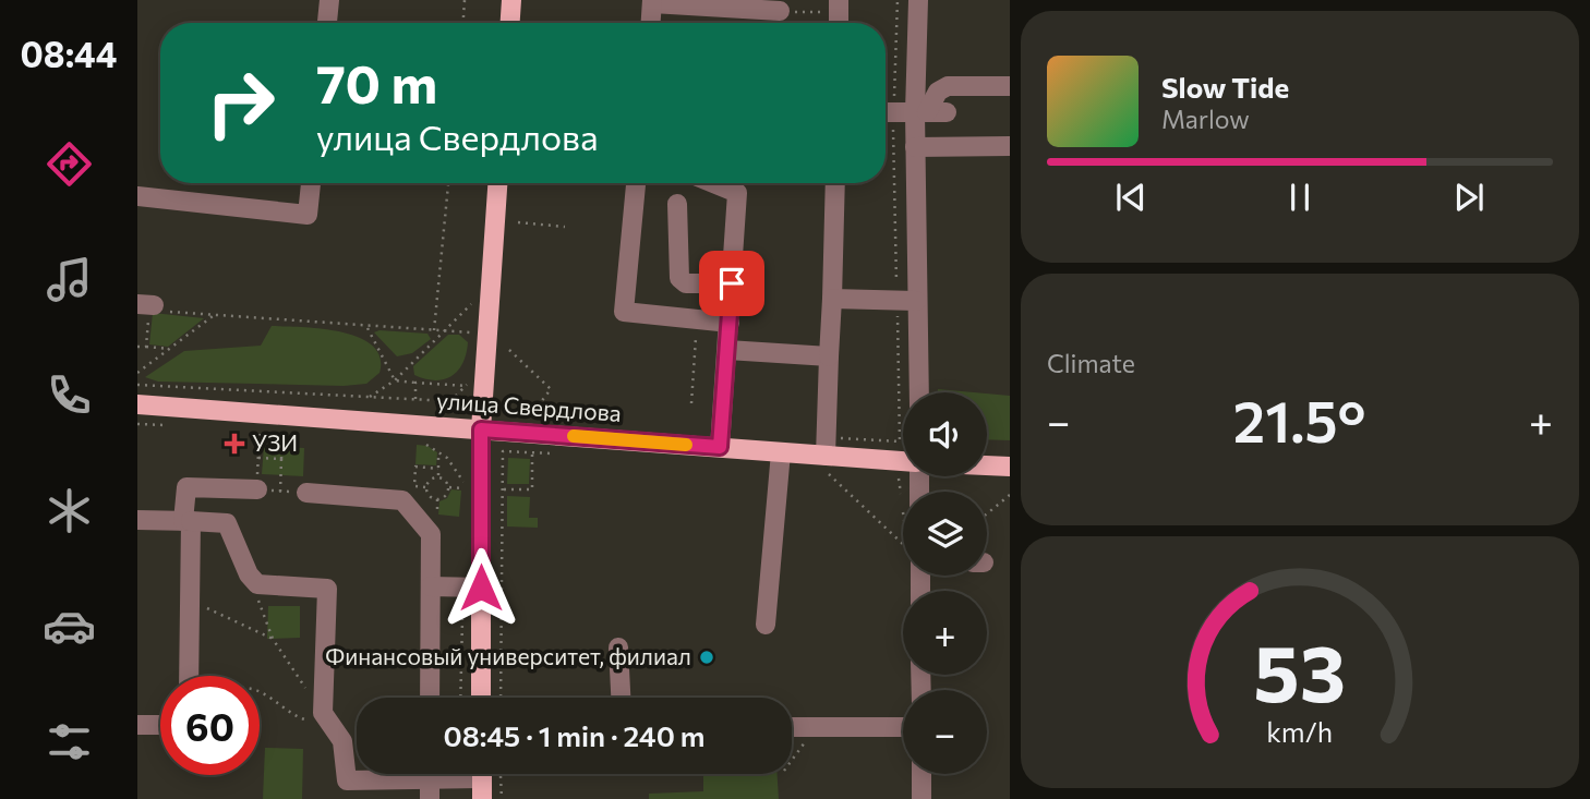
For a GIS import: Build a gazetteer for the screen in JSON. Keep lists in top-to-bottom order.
{
  "streets": {
    "main road": ["улица Свердлова"]
  },
  "places": {
    "health": ["УЗИ"],
    "other": ["Финансовый университет, филиал"]
  },
  "page": {
    "tabs": "08:44",
    "turn": ["70 m", "улица Свердлова"],
    "song": ["Slow Tide", "Marlow"],
    "tile": "Climate",
    "heat": ["−", "21.5°", "+"],
    "map_buttons": ["+", "−"],
    "limit": "60",
    "trip": "08:45 · 1 min · 240 m",
    "gauge": ["53", "km/h"]
  }
}
